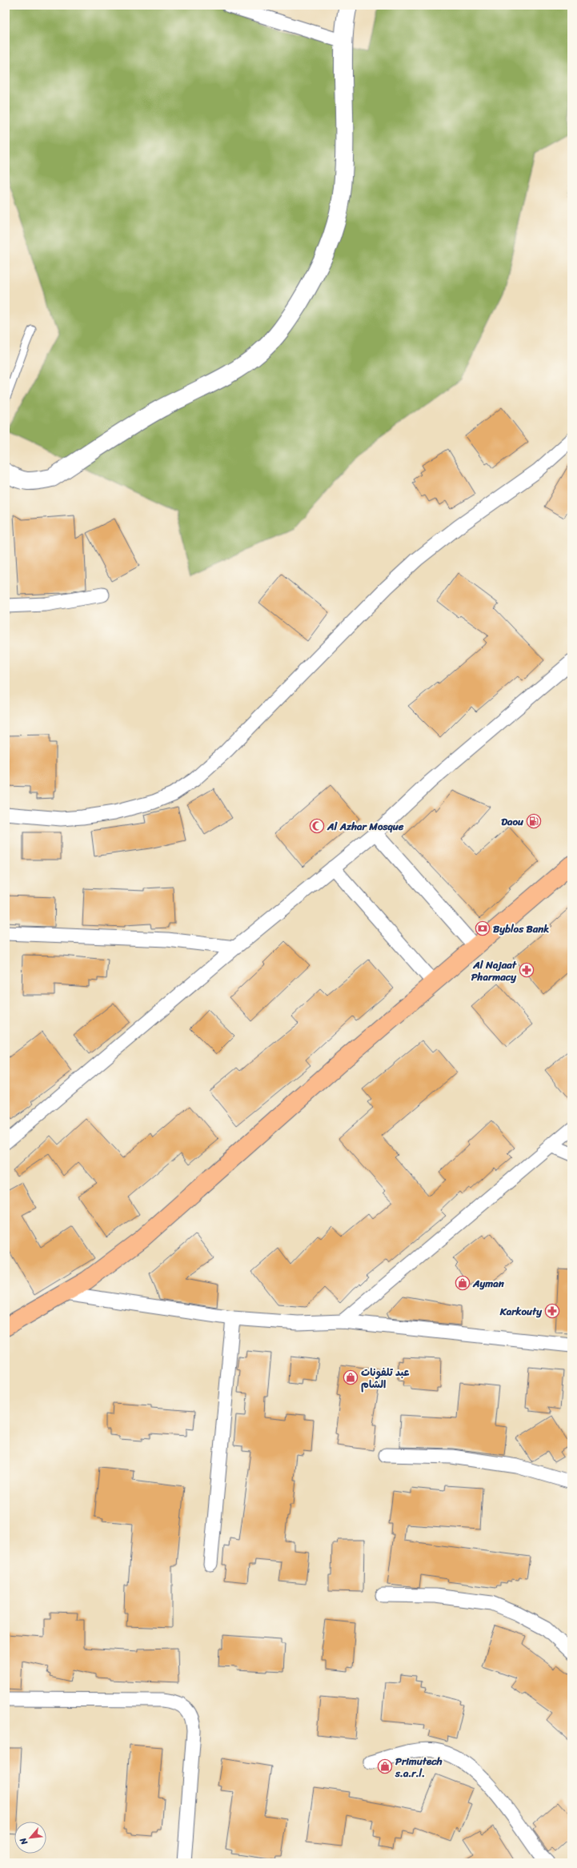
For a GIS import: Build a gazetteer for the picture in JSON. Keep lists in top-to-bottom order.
{
  "places": {
    "fuel station": ["Daou"],
    "mosque": ["Al Azhar Mosque"],
    "bank": ["Byblos Bank"],
    "pharmacy": ["Al Najaat Pharmacy", "Karkouty"],
    "shop": ["Ayman", "عبد تلفونات الشام", "Primutech s.a.r.l."]
  },
  "north": "bottom left"
}
